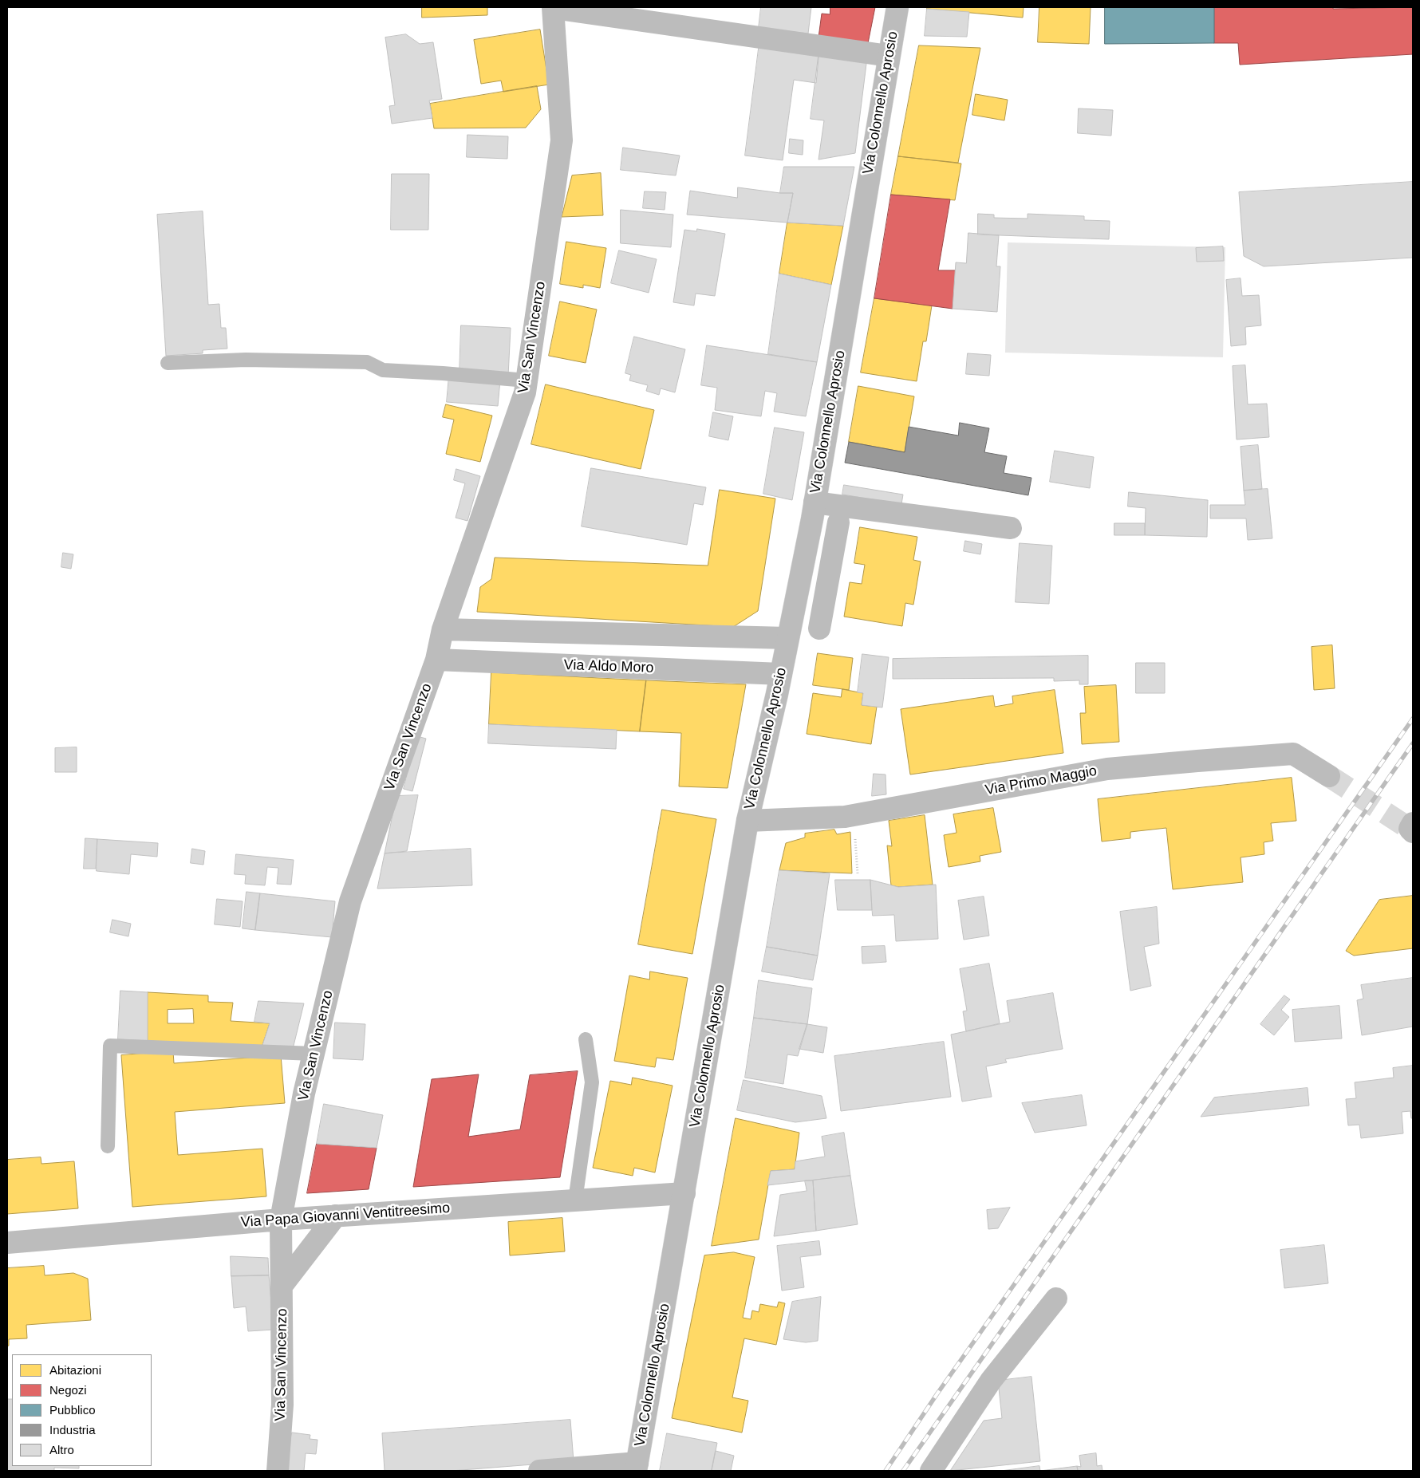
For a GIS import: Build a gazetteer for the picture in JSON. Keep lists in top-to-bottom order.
{
  "streets": {
    "street": [
      "Via Colonnello Aprosio",
      "Via San Vincenzo",
      "Via Aldo Moro",
      "Via Primo Maggio",
      "Via Papa Giovanni Ventitreesimo"
    ]
  },
  "crossings": [
    ["Via Colonnello Aprosio", "Via Aldo Moro"],
    ["Via Colonnello Aprosio", "Via Primo Maggio"],
    ["Via Colonnello Aprosio", "Via Papa Giovanni Ventitreesimo"],
    ["Via San Vincenzo", "Via Aldo Moro"],
    ["Via San Vincenzo", "Via Papa Giovanni Ventitreesimo"]
  ],
  "legend": [
    "Abitazioni",
    "Negozi",
    "Pubblico",
    "Industria",
    "Altro"
  ]
}
